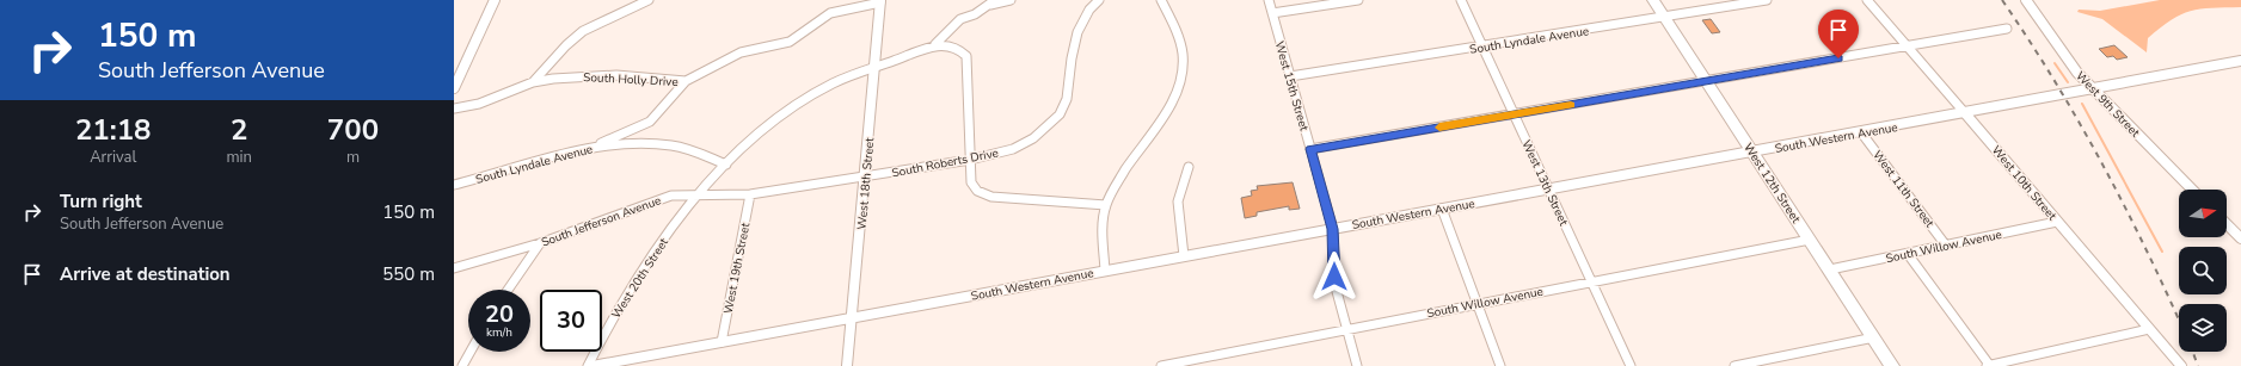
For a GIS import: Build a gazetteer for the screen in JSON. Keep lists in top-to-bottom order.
{
  "streets": {
    "main road": ["West 12th Street"],
    "street": [
      "South Lyndale Avenue",
      "South Holly Drive",
      "West 15th Street",
      "West 9th Street",
      "South Western Avenue",
      "South Roberts Drive",
      "West 13th Street",
      "West 10th Street",
      "West 18th Street",
      "West 11th Street",
      "South Jefferson Avenue",
      "South Willow Avenue",
      "West 19th Street",
      "West 20th Street"
    ]
  },
  "crossings": [
    ["South Lyndale Avenue", "West 15th Street"],
    ["South Lyndale Avenue", "West 13th Street"],
    ["South Lyndale Avenue", "West 12th Street"],
    ["South Holly Drive", "West 18th Street"],
    ["West 15th Street", "South Western Avenue"],
    ["West 15th Street", "South Willow Avenue"],
    ["West 9th Street", "South Western Avenue"],
    ["South Western Avenue", "West 13th Street"],
    ["South Western Avenue", "West 12th Street"],
    ["South Western Avenue", "West 10th Street"],
    ["South Western Avenue", "West 18th Street"],
    ["South Western Avenue", "West 11th Street"],
    ["South Western Avenue", "West 19th Street"],
    ["South Roberts Drive", "West 18th Street"],
    ["South Roberts Drive", "South Jefferson Avenue"],
    ["West 13th Street", "South Willow Avenue"],
    ["West 12th Street", "South Willow Avenue"],
    ["West 10th Street", "South Willow Avenue"],
    ["West 18th Street", "South Jefferson Avenue"],
    ["West 11th Street", "South Willow Avenue"],
    ["South Jefferson Avenue", "West 19th Street"],
    ["South Jefferson Avenue", "West 20th Street"]
  ],
  "north": "right",
  "page": {
    "turn": ["150 m", "South Jefferson Avenue"],
    "eta": [
      "21:18",
      "Arrival",
      "2",
      "min",
      "700",
      "m"
    ],
    "list": [
      {
        "name": "Turn right",
        "note": "South Jefferson Avenue",
        "value": "150 m"
      },
      {
        "name": "Arrive at destination",
        "value": "550 m"
      }
    ],
    "speed": "20 km/h",
    "limit": "30"
  }
}
